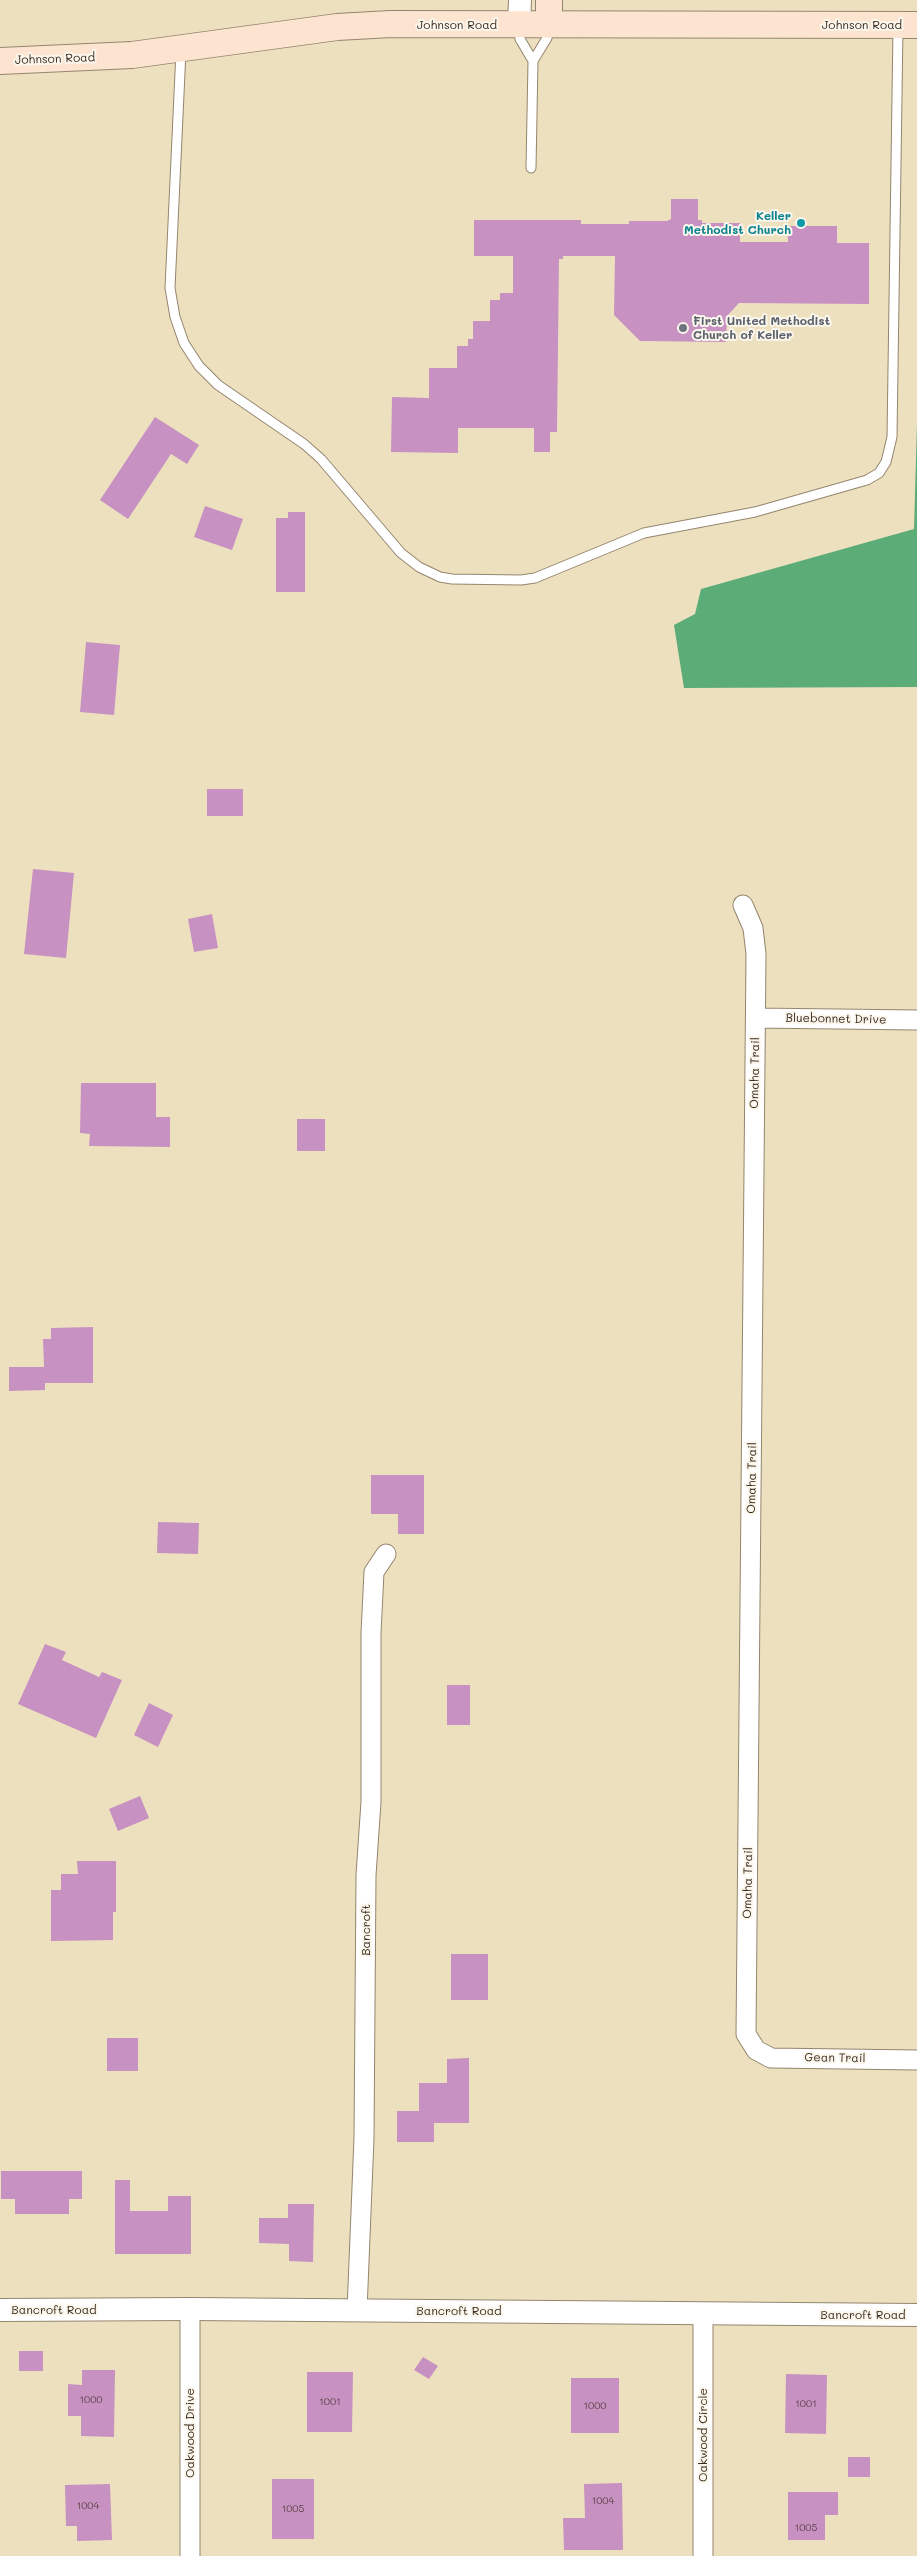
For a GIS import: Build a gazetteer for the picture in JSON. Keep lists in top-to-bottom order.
{
  "streets": {
    "main road": ["Johnson Road"],
    "street": [
      "Bluebonnet Drive",
      "Omaha Trail",
      "Bancroft",
      "Gean Trail",
      "Bancroft Road",
      "Oakwood Drive",
      "Oakwood Circle"
    ]
  },
  "crossings": [
    ["Bluebonnet Drive", "Omaha Trail"],
    ["Omaha Trail", "Gean Trail"],
    ["Bancroft", "Bancroft Road"],
    ["Bancroft Road", "Oakwood Drive"],
    ["Bancroft Road", "Oakwood Circle"]
  ],
  "places": ["Keller Methodist Church", "First United Methodist Church of Keller"],
  "house_numbers": [
    "1000",
    "1001",
    "1001",
    "1000",
    "1004",
    "1004",
    "1005",
    "1005"
  ]
}
